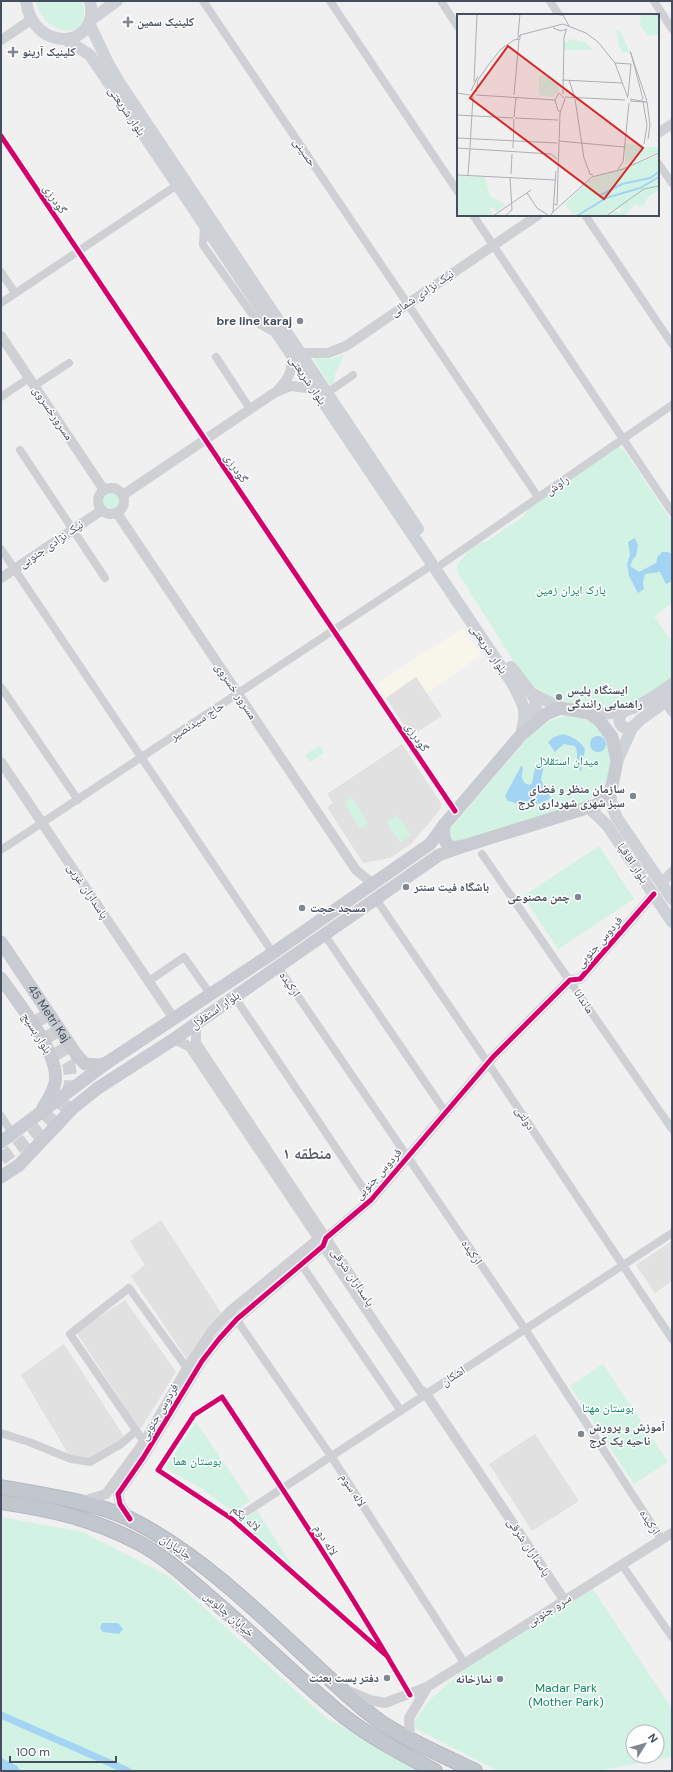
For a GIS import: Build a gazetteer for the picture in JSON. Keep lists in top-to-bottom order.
{
  "streets": {
    "highway": ["جانبازان", "خیابان چالوس"],
    "main road": [
      "بلوار شریعتی",
      "بلوار اقاقیا",
      "بلوار استقلال",
      "45 Metri Kaj",
      "بلوار بسیج"
    ],
    "street": [
      "حسینی",
      "گودرزی",
      "نیک نژادی شمالی",
      "مسرورخسروی",
      "راوش",
      "نیک نژادی جنوبی",
      "مسرور خسروی",
      "حاج سیدنصیر",
      "پاسداران غربی",
      "فردوس جنوبی",
      "ارکیده",
      "ماندانا",
      "دولتی",
      "پاسداران شرقی",
      "اشکان",
      "لاله سوم",
      "لاله یکم",
      "لاله دوم",
      "سرو جنوبی"
    ]
  },
  "crossings": [
    ["بلوار شریعتی", "نیک نژادی شمالی"],
    ["بلوار شریعتی", "راوش"],
    ["بلوار شریعتی", "حاج سیدنصیر"],
    ["حسینی", "نیک نژادی شمالی"],
    ["حسینی", "راوش"],
    ["گودرزی", "حاج سیدنصیر"],
    ["مسرورخسروی", "نیک نژادی جنوبی"],
    ["مسرورخسروی", "مسرور خسروی"],
    ["راوش", "حاج سیدنصیر"],
    ["نیک نژادی جنوبی", "مسرور خسروی"],
    ["مسرور خسروی", "حاج سیدنصیر"],
    ["حاج سیدنصیر", "پاسداران غربی"],
    ["بلوار اقاقیا", "فردوس جنوبی"],
    ["پاسداران غربی", "بلوار استقلال"],
    ["فردوس جنوبی", "ارکیده"],
    ["فردوس جنوبی", "ماندانا"],
    ["فردوس جنوبی", "دولتی"],
    ["فردوس جنوبی", "پاسداران شرقی"],
    ["فردوس جنوبی", "لاله سوم"],
    ["فردوس جنوبی", "جانبازان"],
    ["ارکیده", "بلوار استقلال"],
    ["ارکیده", "اشکان"],
    ["ارکیده", "سرو جنوبی"],
    ["بلوار استقلال", "45 Metri Kaj"],
    ["بلوار استقلال", "بلوار بسیج"],
    ["بلوار استقلال", "دولتی"],
    ["45 Metri Kaj", "بلوار بسیج"],
    ["دولتی", "اشکان"],
    ["پاسداران شرقی", "اشکان"],
    ["پاسداران شرقی", "سرو جنوبی"],
    ["اشکان", "لاله سوم"],
    ["اشکان", "لاله یکم"],
    ["اشکان", "لاله دوم"],
    ["لاله سوم", "سرو جنوبی"],
    ["لاله یکم", "لاله دوم"],
    ["لاله دوم", "سرو جنوبی"],
    ["جانبازان", "سرو جنوبی"]
  ],
  "districts": ["منطقه ۱"],
  "parks": [
    "پارک ایران زمین",
    "میدان استقلال",
    "بوستان مهتا",
    "بوستان هما",
    "Madar Park (Mother Park)"
  ],
  "places": {
    "health": ["کلینیک سمین", "کلینیک آرینو"],
    "other": [
      "bre line karaj",
      "ایستگاه پلیس راهنمایی رانندگی",
      "سازمان منظر و فضای سبز شهری شهرداری کرج",
      "باشگاه فیت سنتر",
      "چمن مصنوعی",
      "مسجد حجت",
      "آموزش و پرورش ناحیه یک کرج",
      "دفتر پست بعثت",
      "نمازخانه"
    ]
  },
  "scale_bar": "100 m",
  "north": "top right"
}
